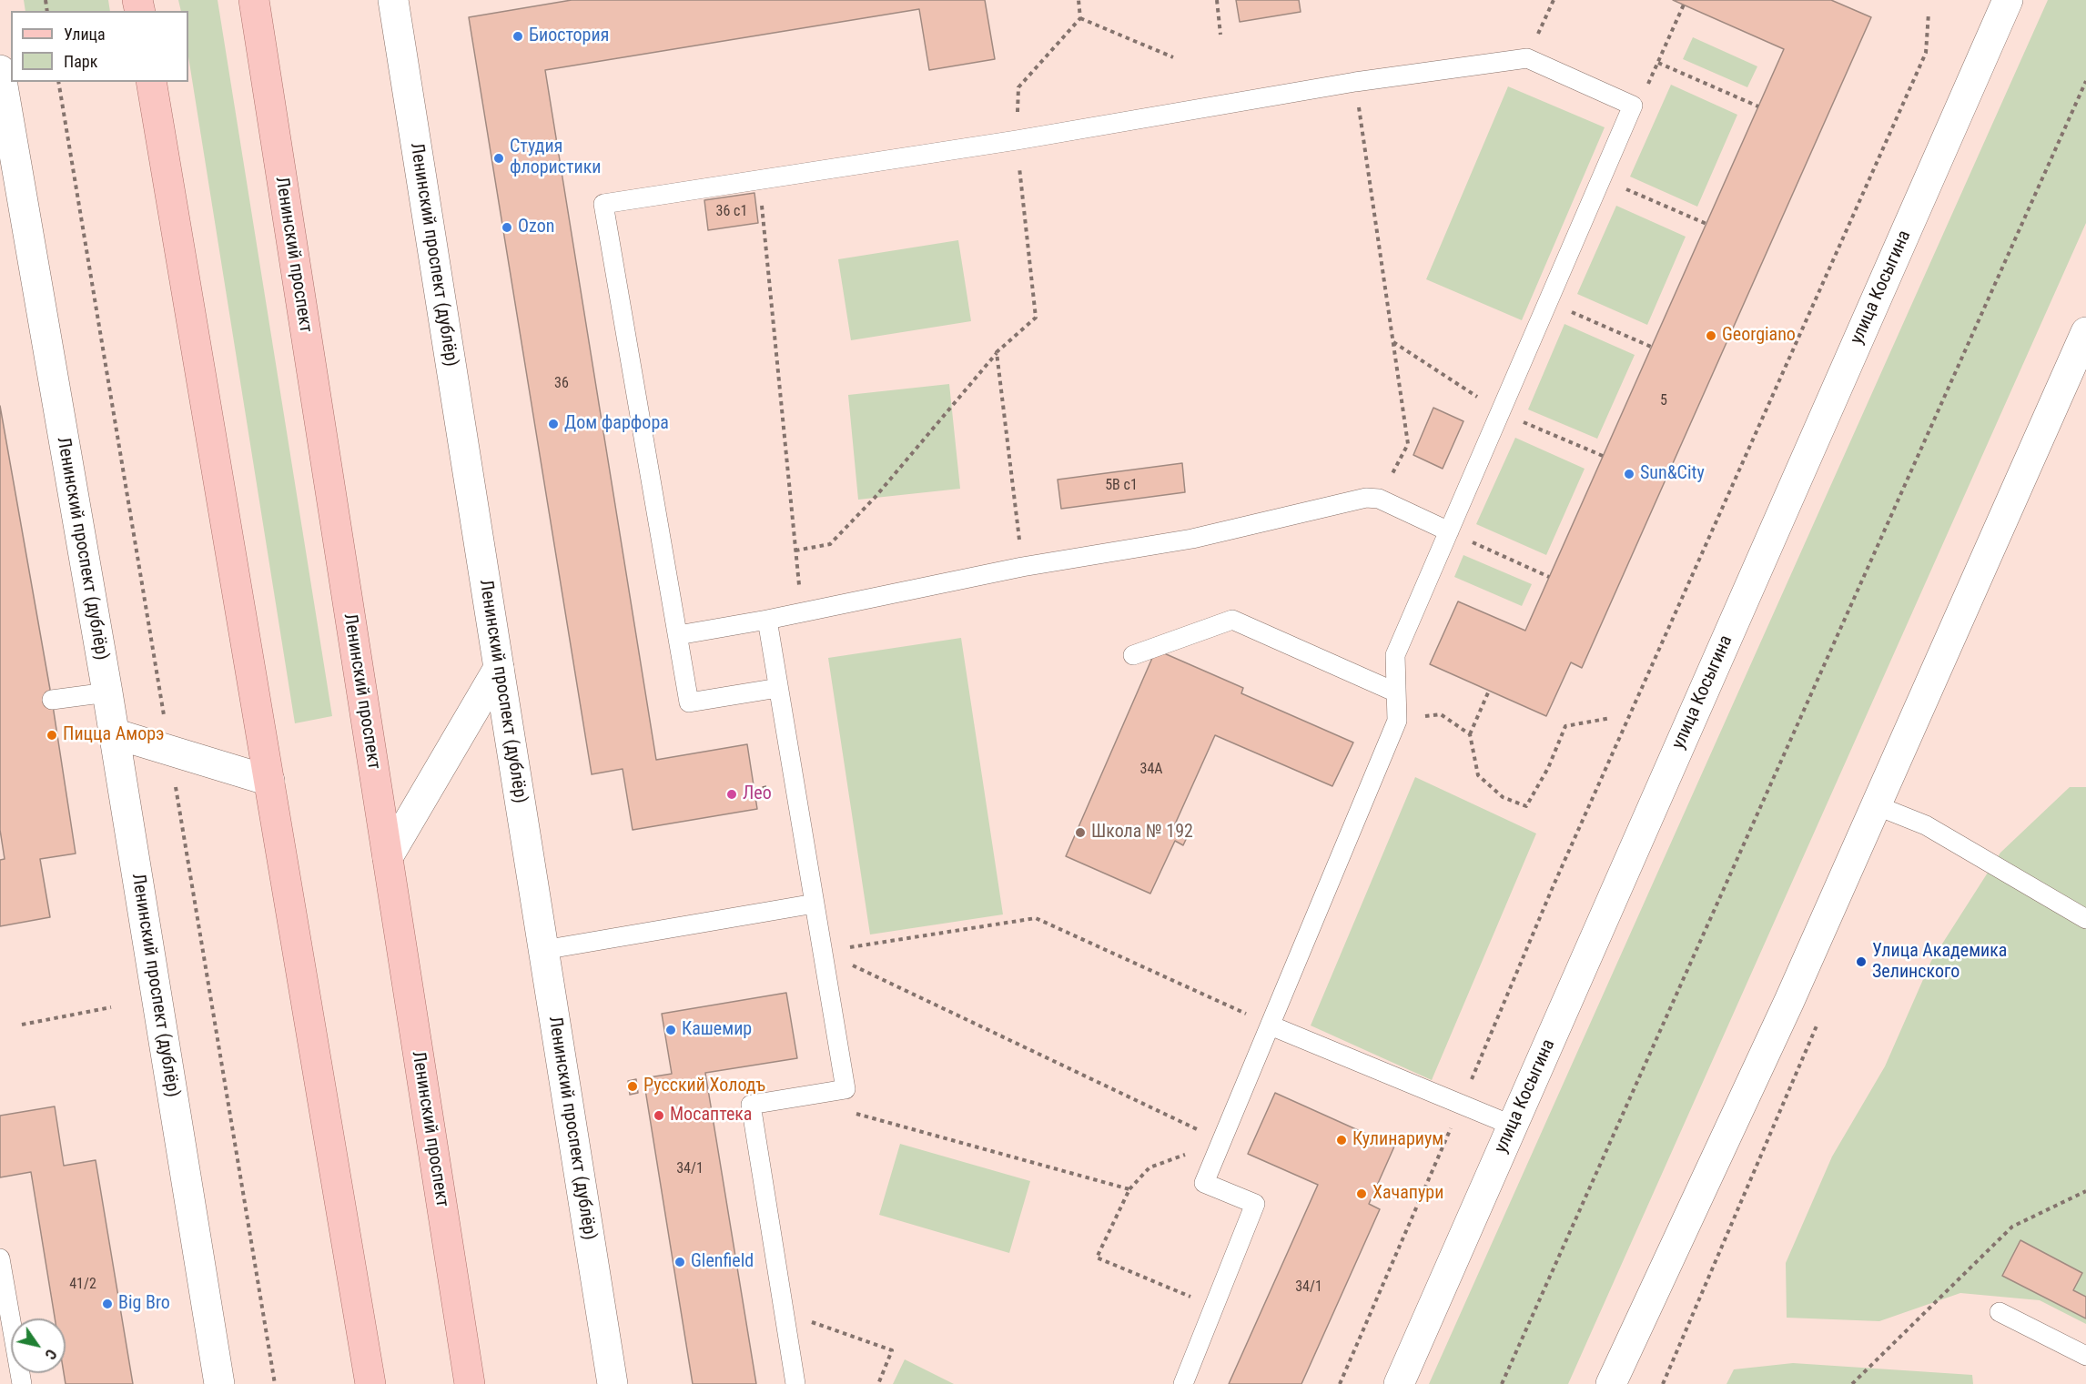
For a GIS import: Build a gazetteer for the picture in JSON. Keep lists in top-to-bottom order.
{
  "streets": {
    "main road": ["Ленинский проспект"],
    "street": ["Ленинский проспект (дублёр)", "улица Косыгина"]
  },
  "places": [
    "Биостория",
    "Студия флористики",
    "Ozon",
    "Georgiano",
    "Дом фарфора",
    "Sun&City",
    "Пицца Аморэ",
    "Лео",
    "Школа № 192",
    "Улица Академика Зелинского",
    "Кашемир",
    "Русский Холодъ",
    "Мосаптека",
    "Кулинариум",
    "Хачапури",
    "Glenfield",
    "Big Bro"
  ],
  "house_numbers": [
    "36 с1",
    "36",
    "5",
    "5В с1",
    "34А",
    "34/1",
    "41/2",
    "34/1"
  ],
  "legend": ["Улица", "Парк"],
  "north": "bottom right"
}
